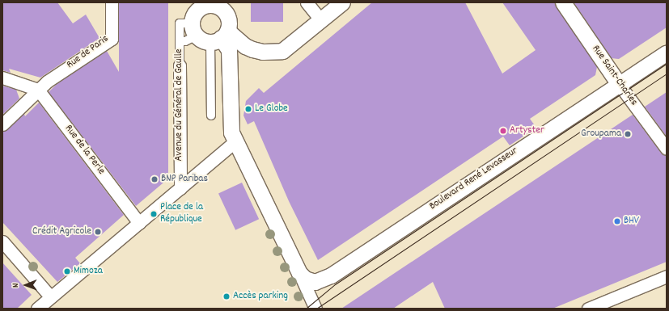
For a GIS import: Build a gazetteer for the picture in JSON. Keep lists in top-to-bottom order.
{
  "streets": {
    "street": [
      "Rue de Paris",
      "Rue Saint-Charles",
      "Avenue du Général de Gaulle",
      "Rue de la Perle",
      "Boulevard René Levasseur"
    ]
  },
  "crossings": [
    ["Rue de Paris", "Rue de la Perle"],
    ["Rue Saint-Charles", "Boulevard René Levasseur"]
  ],
  "places": [
    "Le Globe",
    "Artyster",
    "Groupama",
    "BNP Paribas",
    "Place de la République",
    "BHV",
    "Crédit Agricole",
    "Mimoza",
    "Accès parking"
  ],
  "north": "left"
}
